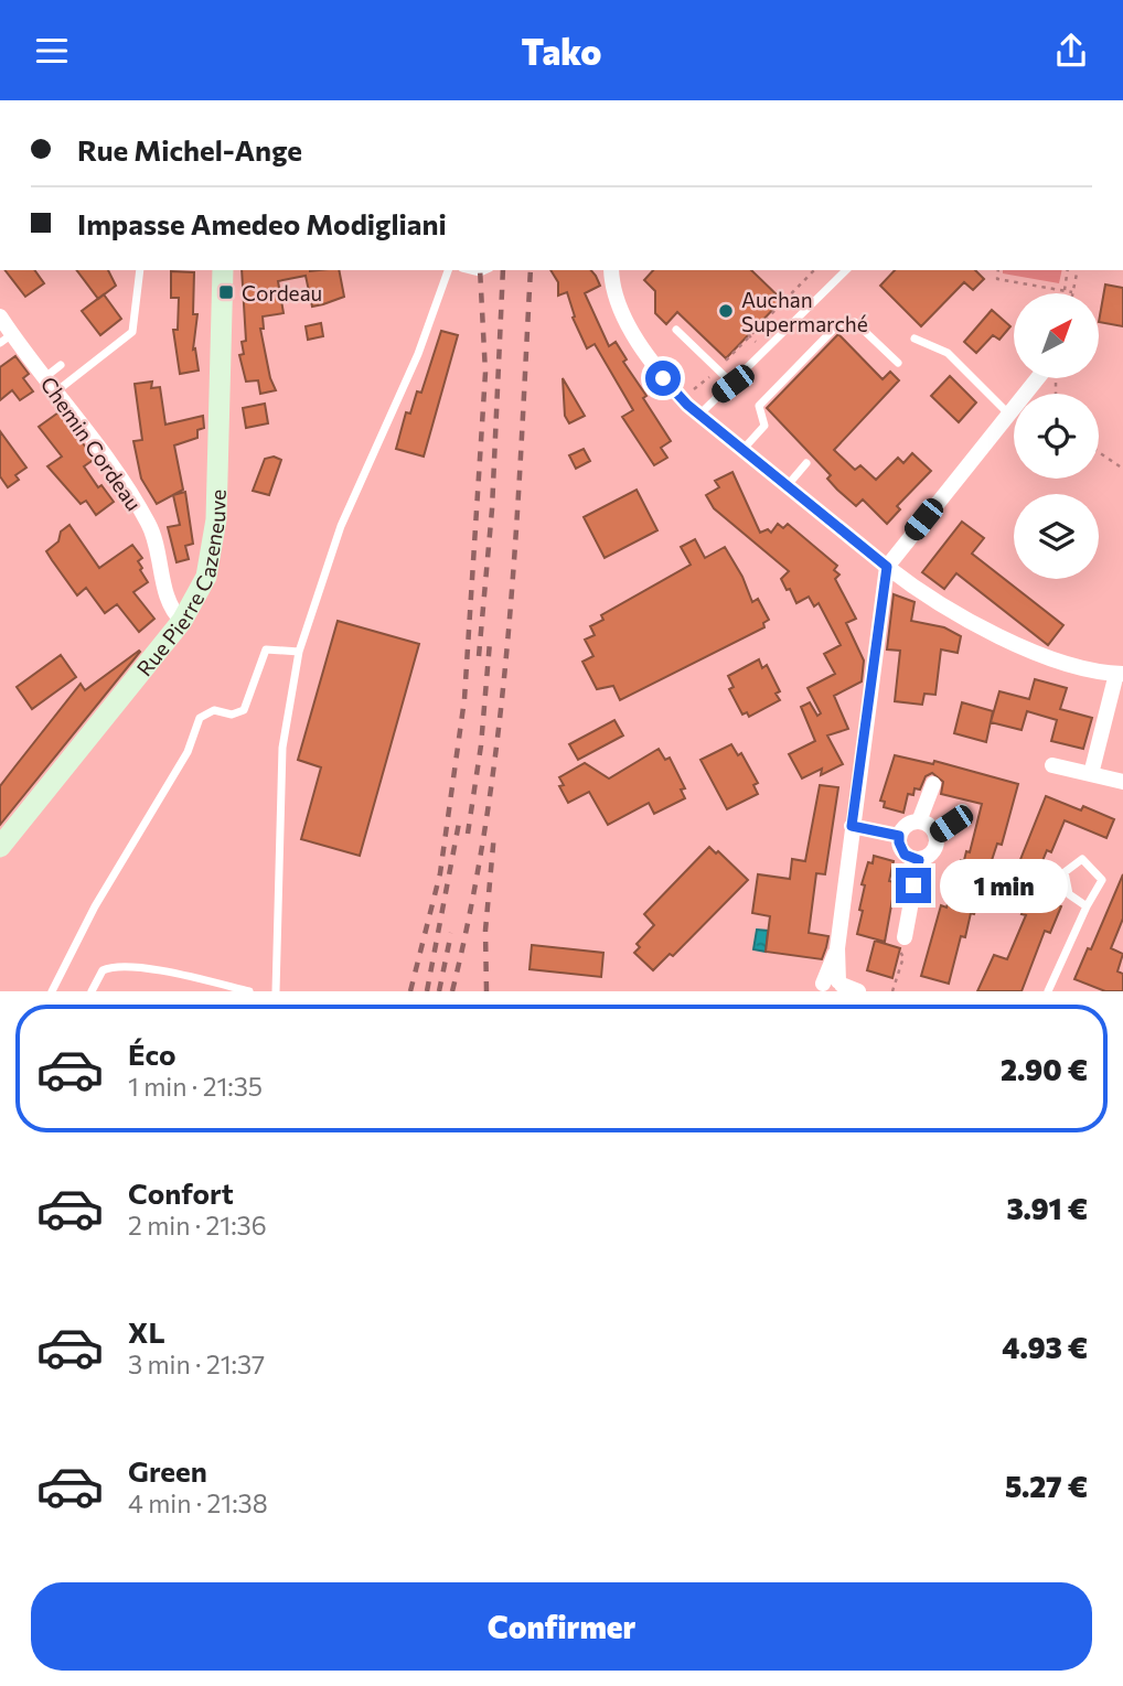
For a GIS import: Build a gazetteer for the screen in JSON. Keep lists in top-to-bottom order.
{
  "streets": {
    "street": ["Chemin Cordeau", "Rue Pierre Cazeneuve"]
  },
  "crossings": [
    ["Chemin Cordeau", "Rue Pierre Cazeneuve"]
  ],
  "places": {
    "transit": ["Cordeau"],
    "other": ["Auchan Supermarché"]
  },
  "north": "top right",
  "page": {
    "header": "Tako",
    "banner": ["Rue Michel-Ange", "Impasse Amedeo Modigliani"],
    "bubble": "1 min",
    "list": [
      {
        "name": "Éco",
        "note": "1 min · 21:35",
        "value": "2.90 €"
      },
      {
        "name": "Confort",
        "note": "2 min · 21:36",
        "value": "3.91 €"
      },
      {
        "name": "XL",
        "note": "3 min · 21:37",
        "value": "4.93 €"
      },
      {
        "name": "Green",
        "note": "4 min · 21:38",
        "value": "5.27 €"
      }
    ],
    "buttons": "Confirmer"
  }
}
